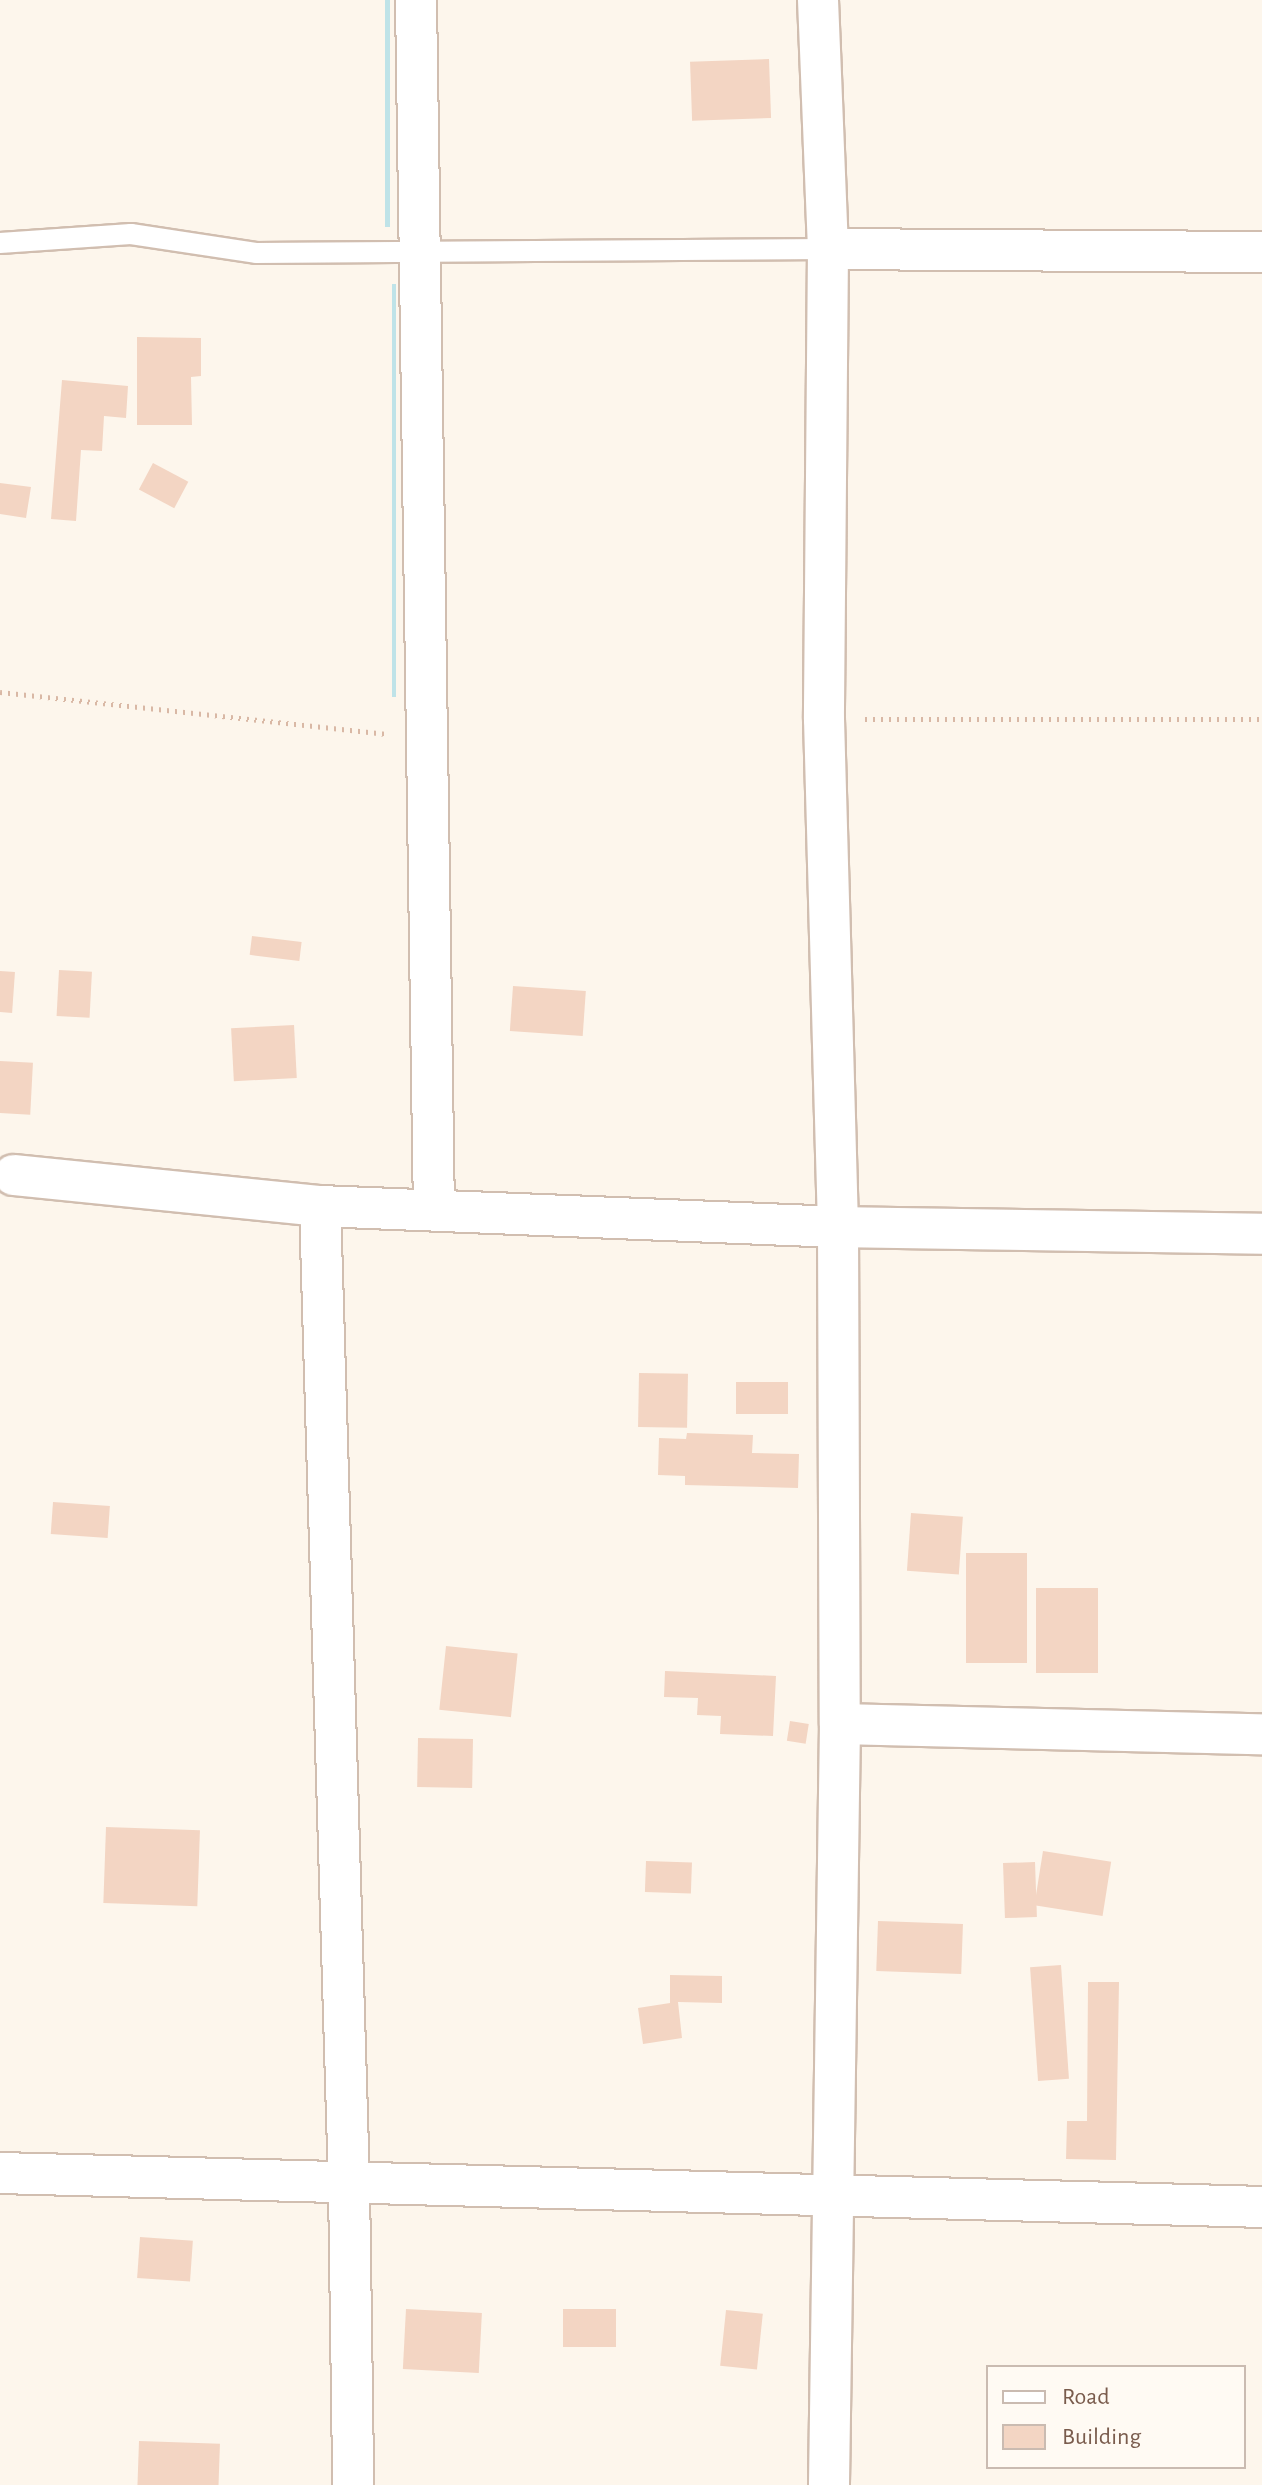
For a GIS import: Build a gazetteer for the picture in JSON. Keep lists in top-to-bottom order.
{
  "legend": ["Road", "Building"]
}
